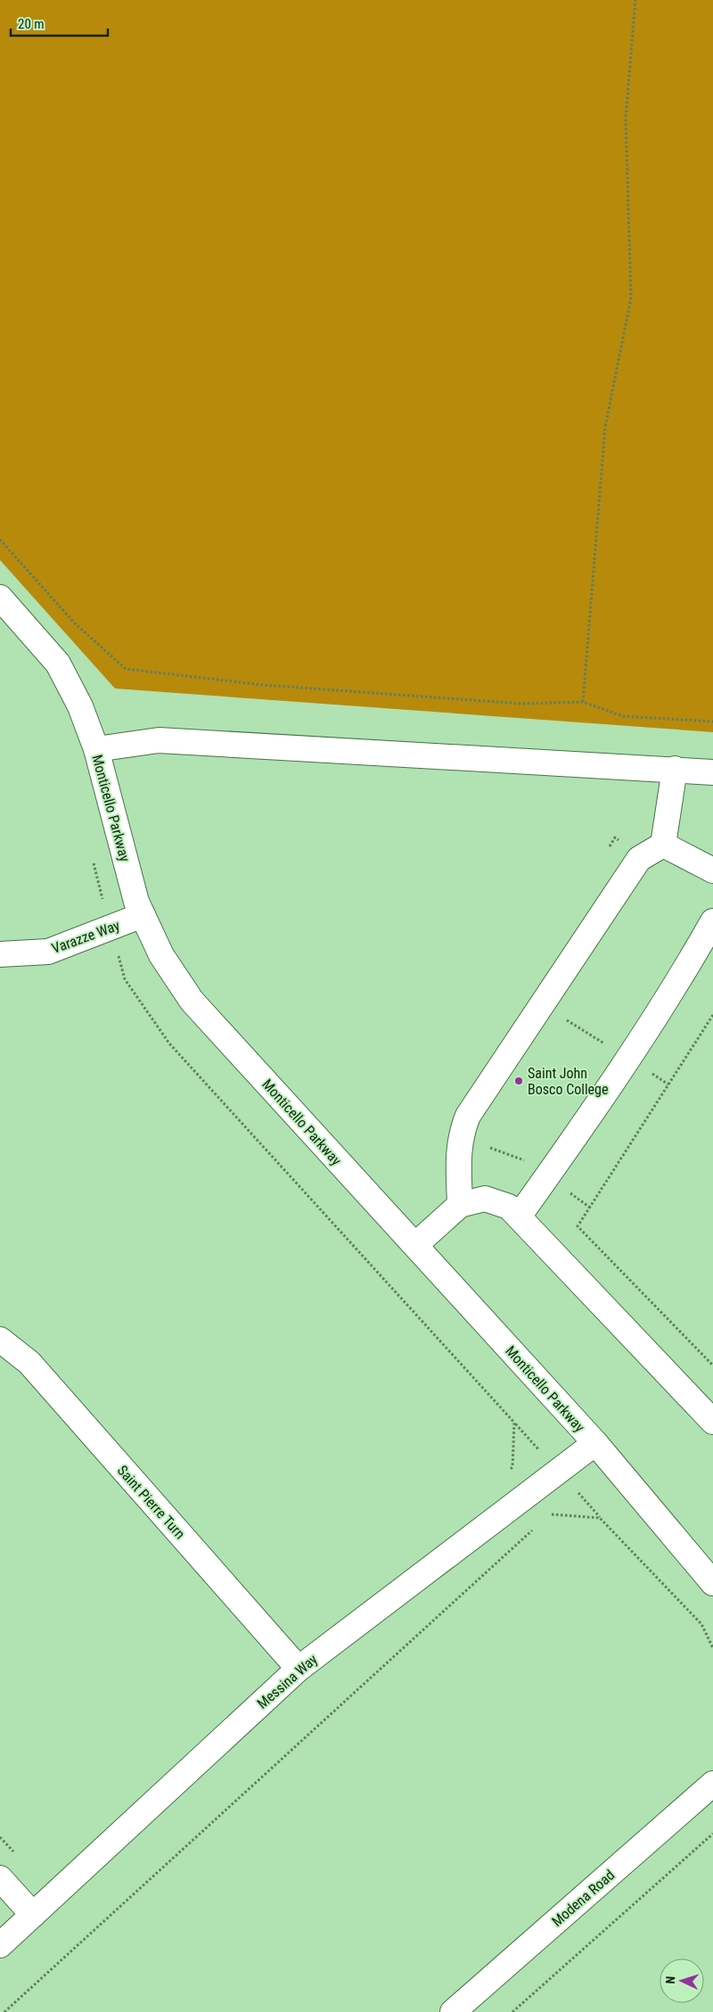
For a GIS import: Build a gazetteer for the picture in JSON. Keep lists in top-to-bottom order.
{
  "streets": {
    "street": [
      "Monticello Parkway",
      "Varazze Way",
      "Saint Pierre Turn",
      "Messina Way",
      "Modena Road"
    ]
  },
  "crossings": [
    ["Monticello Parkway", "Varazze Way"],
    ["Monticello Parkway", "Messina Way"],
    ["Saint Pierre Turn", "Messina Way"]
  ],
  "places": ["Saint John Bosco College"],
  "scale_bar": "20 m",
  "north": "left"
}
